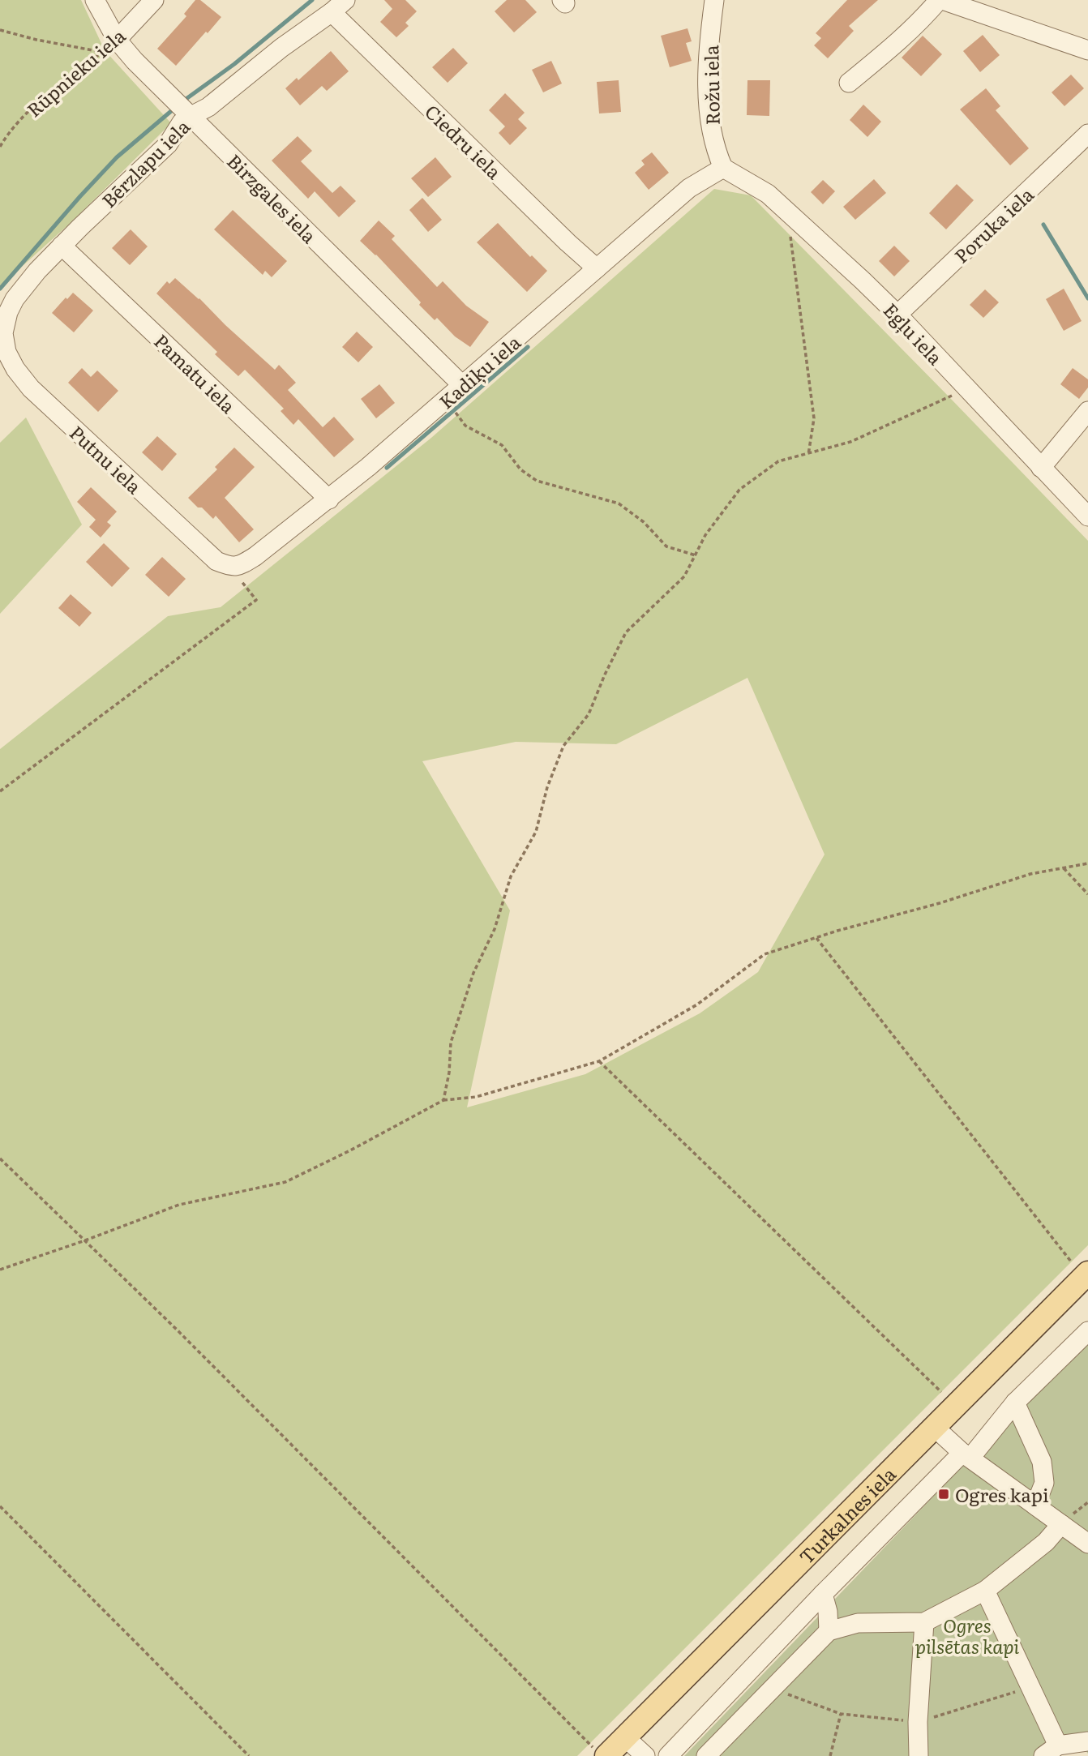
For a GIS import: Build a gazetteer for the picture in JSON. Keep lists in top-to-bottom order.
{
  "streets": {
    "main road": ["Turkalnes iela"],
    "street": [
      "Rūpnieku iela",
      "Rožu iela",
      "Ciedru iela",
      "Bērzlapu iela",
      "Birzgales iela",
      "Poruka iela",
      "Egļu iela",
      "Kadiķu iela",
      "Pamatu iela",
      "Putnu iela"
    ]
  },
  "crossings": [
    ["Rūpnieku iela", "Birzgales iela"],
    ["Rožu iela", "Egļu iela"],
    ["Rožu iela", "Kadiķu iela"],
    ["Ciedru iela", "Bērzlapu iela"],
    ["Ciedru iela", "Kadiķu iela"],
    ["Bērzlapu iela", "Birzgales iela"],
    ["Bērzlapu iela", "Pamatu iela"],
    ["Bērzlapu iela", "Putnu iela"],
    ["Birzgales iela", "Kadiķu iela"],
    ["Poruka iela", "Egļu iela"],
    ["Egļu iela", "Kadiķu iela"],
    ["Kadiķu iela", "Pamatu iela"],
    ["Kadiķu iela", "Putnu iela"]
  ],
  "parks": ["Ogres pilsētas kapi"],
  "places": {
    "transit": ["Ogres kapi"]
  }
}
